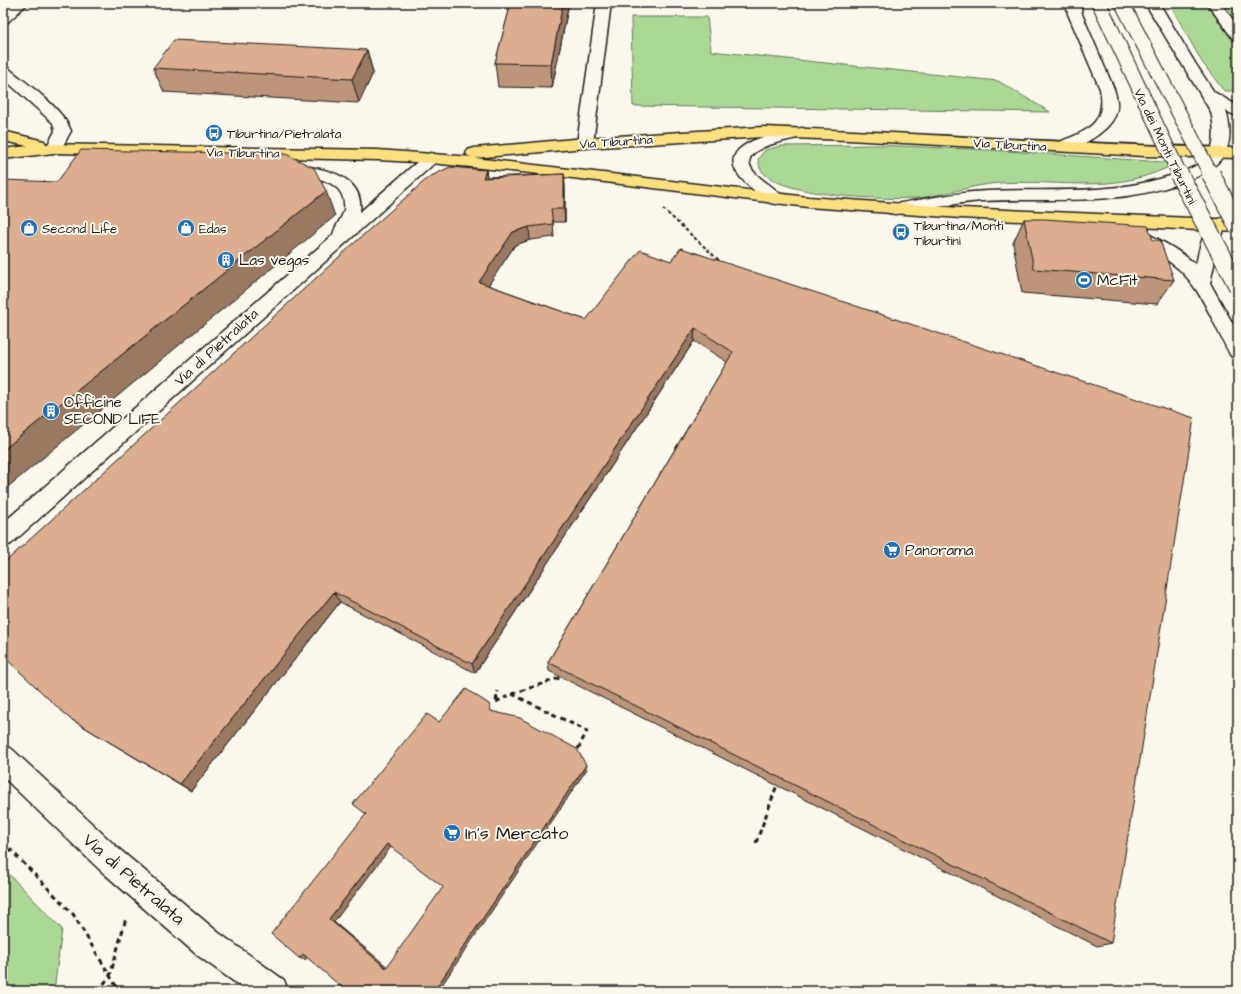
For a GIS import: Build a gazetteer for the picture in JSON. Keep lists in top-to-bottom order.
{
  "streets": {
    "main road": ["Via Tiburtina", "Via dei Monti Tiburtini", "Via di Pietralata"]
  },
  "crossings": [
    ["Via Tiburtina", "Via dei Monti Tiburtini"],
    ["Via Tiburtina", "Via di Pietralata"]
  ],
  "places": {
    "bus stop": ["Tiburtina/Pietralata", "Tiburtina/Monti Tiburtini"],
    "shop": ["Second Life", "Edas"],
    "building": ["Las vegas", "Officine SECOND LIFE"],
    "sports": ["McFit"],
    "supermarket": ["Panorama", "In's Mercato"]
  }
}
